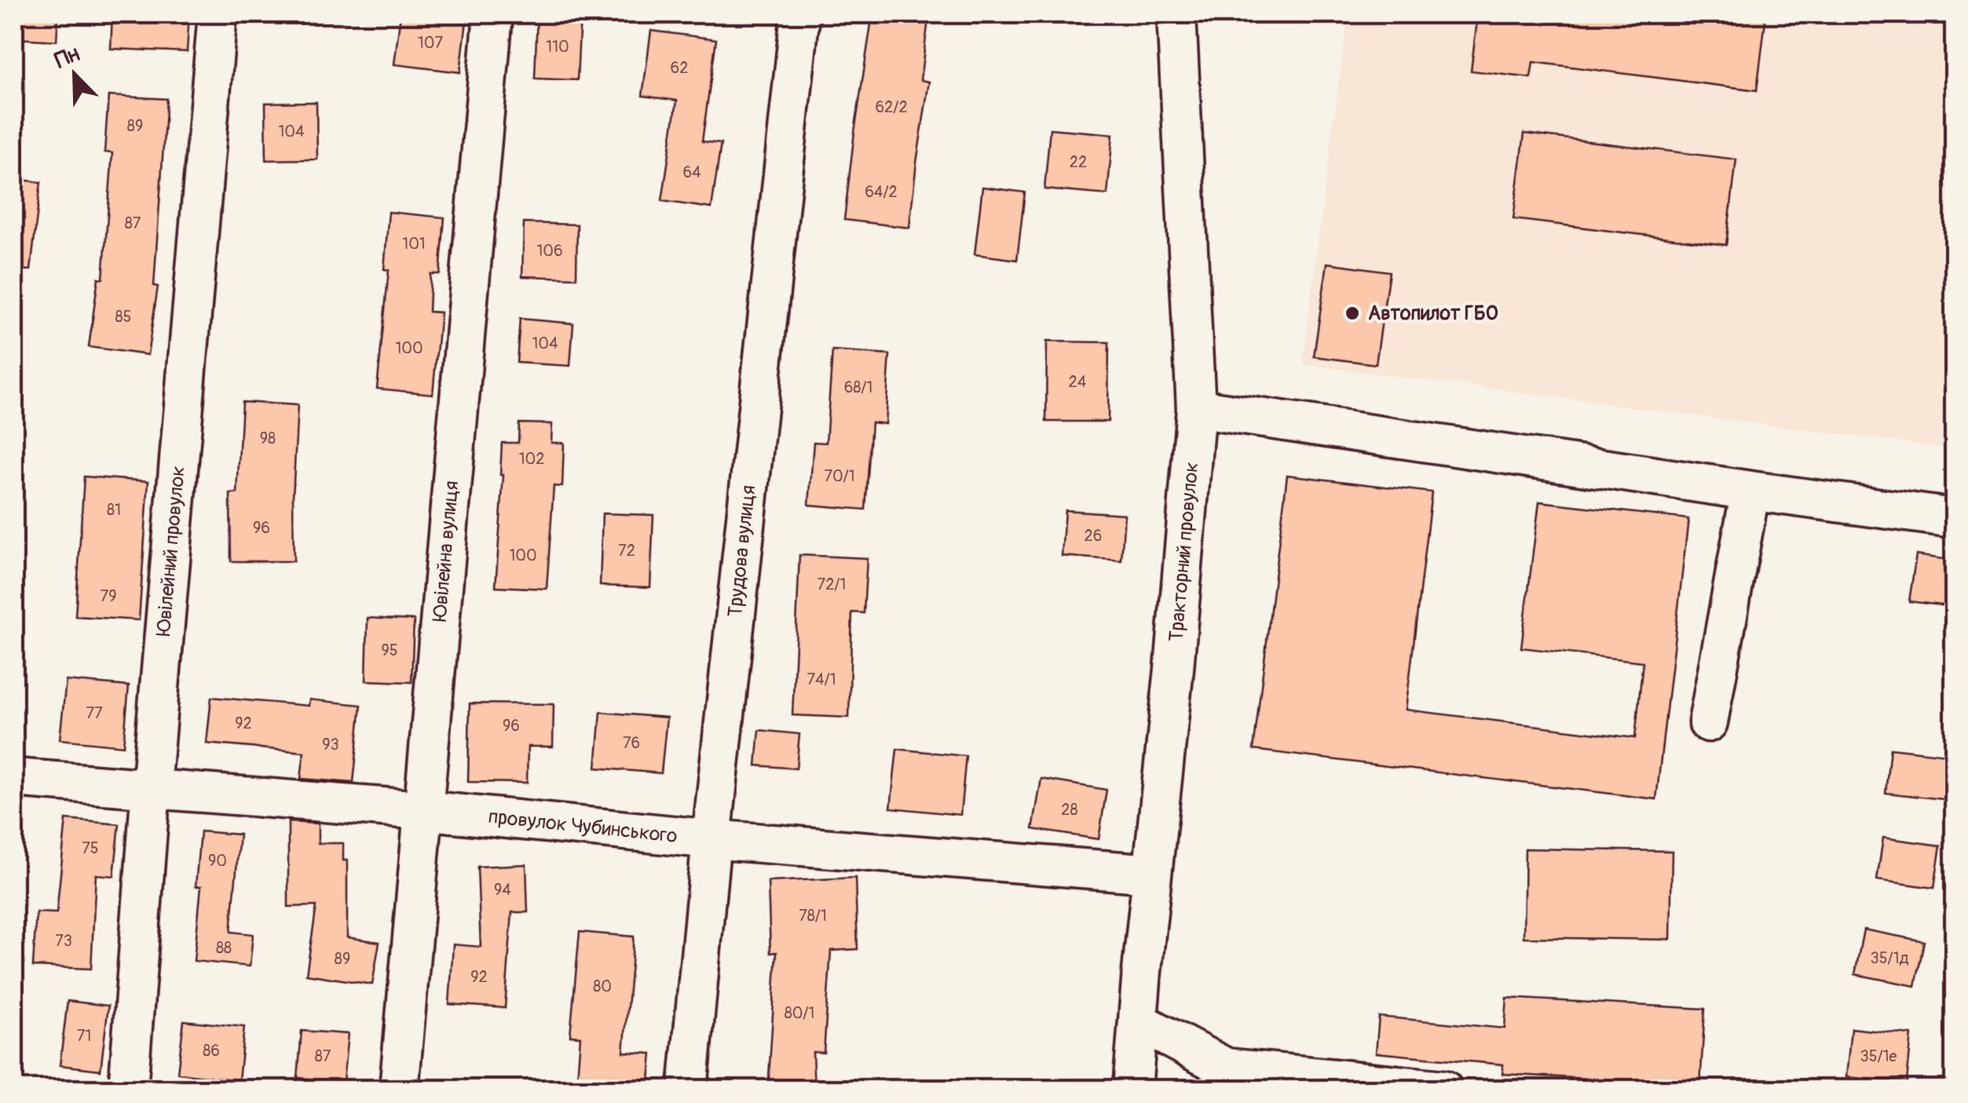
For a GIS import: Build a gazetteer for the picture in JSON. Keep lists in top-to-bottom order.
{
  "streets": {
    "street": [
      "Ювілейний провулок",
      "Ювілейна вулиця",
      "Трудова вулиця",
      "Тракторний провулок",
      "провулок Чубинського"
    ]
  },
  "crossings": [
    ["Ювілейний провулок", "провулок Чубинського"],
    ["Ювілейна вулиця", "провулок Чубинського"],
    ["Трудова вулиця", "провулок Чубинського"],
    ["Тракторний провулок", "провулок Чубинського"]
  ],
  "places": ["Автопилот ГБО"],
  "house_numbers": [
    "107",
    "110",
    "62",
    "62/2",
    "89",
    "104",
    "22",
    "64",
    "64/2",
    "87",
    "101",
    "106",
    "85",
    "104",
    "100",
    "24",
    "68/1",
    "98",
    "102",
    "70/1",
    "81",
    "96",
    "26",
    "72",
    "100",
    "72/1",
    "79",
    "95",
    "74/1",
    "77",
    "92",
    "96",
    "76",
    "93",
    "28",
    "75",
    "90",
    "94",
    "78/1",
    "73",
    "88",
    "35/1д",
    "89",
    "92",
    "80",
    "80/1",
    "71",
    "86",
    "87",
    "35/1е"
  ],
  "north": "top left"
}
